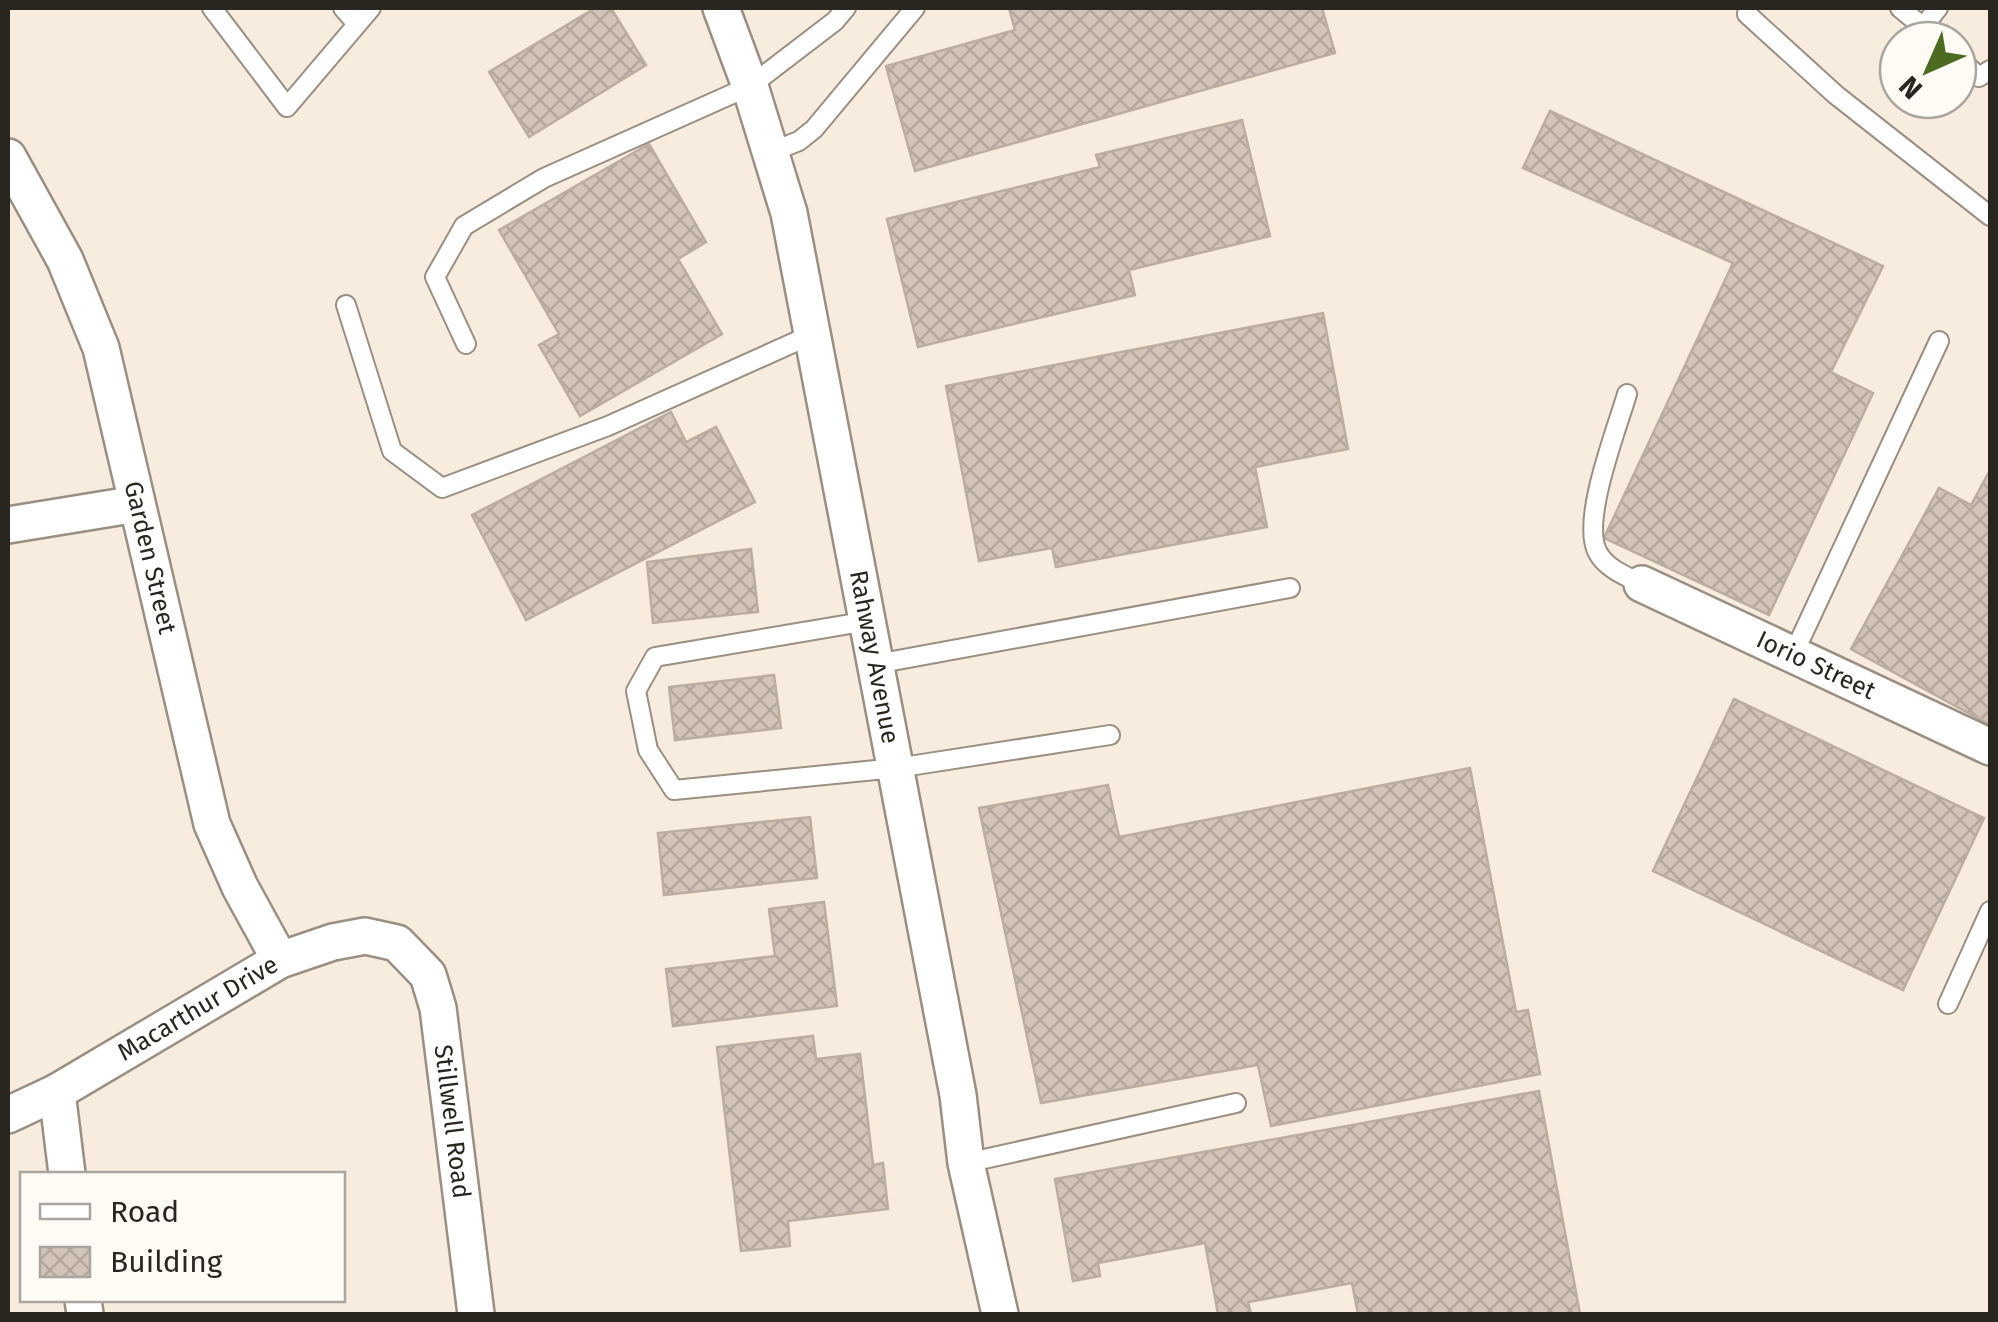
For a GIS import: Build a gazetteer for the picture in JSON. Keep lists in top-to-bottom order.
{
  "streets": {
    "street": [
      "Garden Street",
      "Rahway Avenue",
      "Iorio Street",
      "Macarthur Drive",
      "Stillwell Road"
    ]
  },
  "crossings": [
    ["Garden Street", "Macarthur Drive"],
    ["Macarthur Drive", "Stillwell Road"]
  ],
  "legend": ["Road", "Building"],
  "north": "bottom left"
}
